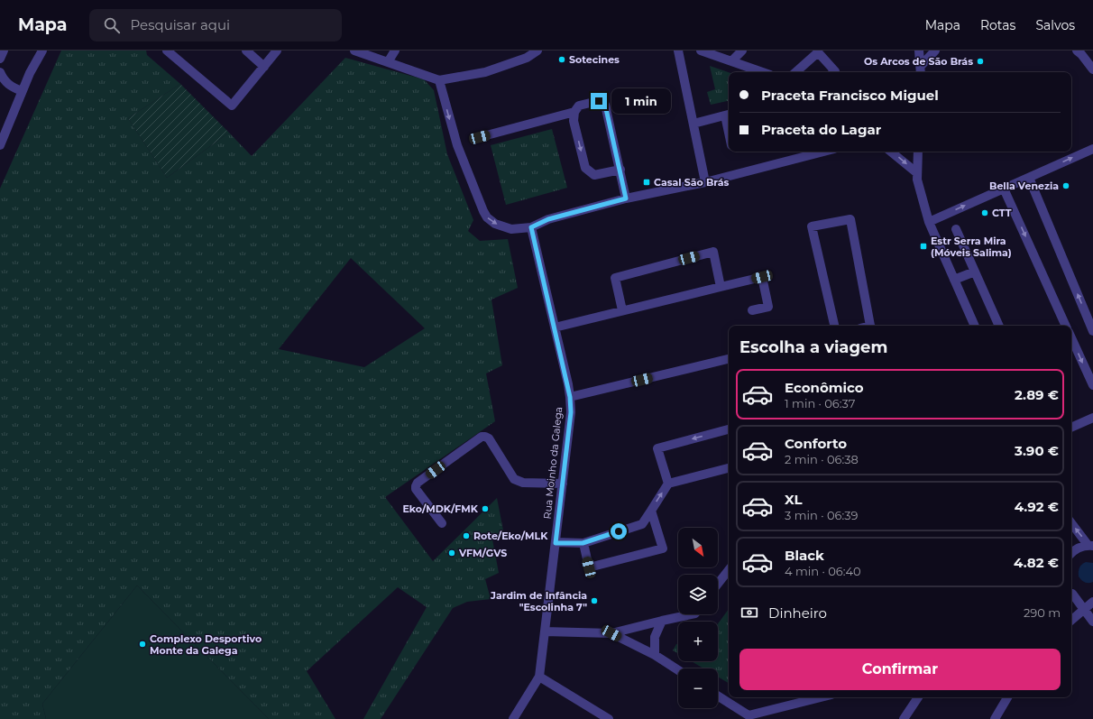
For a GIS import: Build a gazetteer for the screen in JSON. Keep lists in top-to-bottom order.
{
  "streets": {
    "street": ["Rua Moinho da Galega"]
  },
  "places": {
    "other": [
      "Sotecines",
      "Os Arcos de São Brás",
      "Bella Venezia",
      "CTT",
      "Eko/MDK/FMK",
      "Rote/Eko/MLK",
      "VFM/GVS",
      "Jardim de Infância \"Escolinha 7\"",
      "Complexo Desportivo Monte da Galega"
    ],
    "transit": ["Casal São Brás", "Estr Serra Mira (Móveis Salima)"]
  },
  "north": "bottom right",
  "page": {
    "header": "Mapa",
    "search": "Pesquisar aqui",
    "nav": ["Mapa", "Rotas", "Salvos"],
    "banner": ["Praceta Francisco Miguel", "Praceta do Lagar"],
    "bubble": "1 min",
    "heading": "Escolha a viagem",
    "list": [
      {
        "name": "Econômico",
        "note": "1 min · 06:37",
        "value": "2.89 €"
      },
      {
        "name": "Conforto",
        "note": "2 min · 06:38",
        "value": "3.90 €"
      },
      {
        "name": "XL",
        "note": "3 min · 06:39",
        "value": "4.92 €"
      },
      {
        "name": "Black",
        "note": "4 min · 06:40",
        "value": "4.82 €"
      }
    ],
    "map_buttons": ["+", "−"],
    "pay": ["Dinheiro", "290 m"],
    "buttons": "Confirmar"
  }
}
